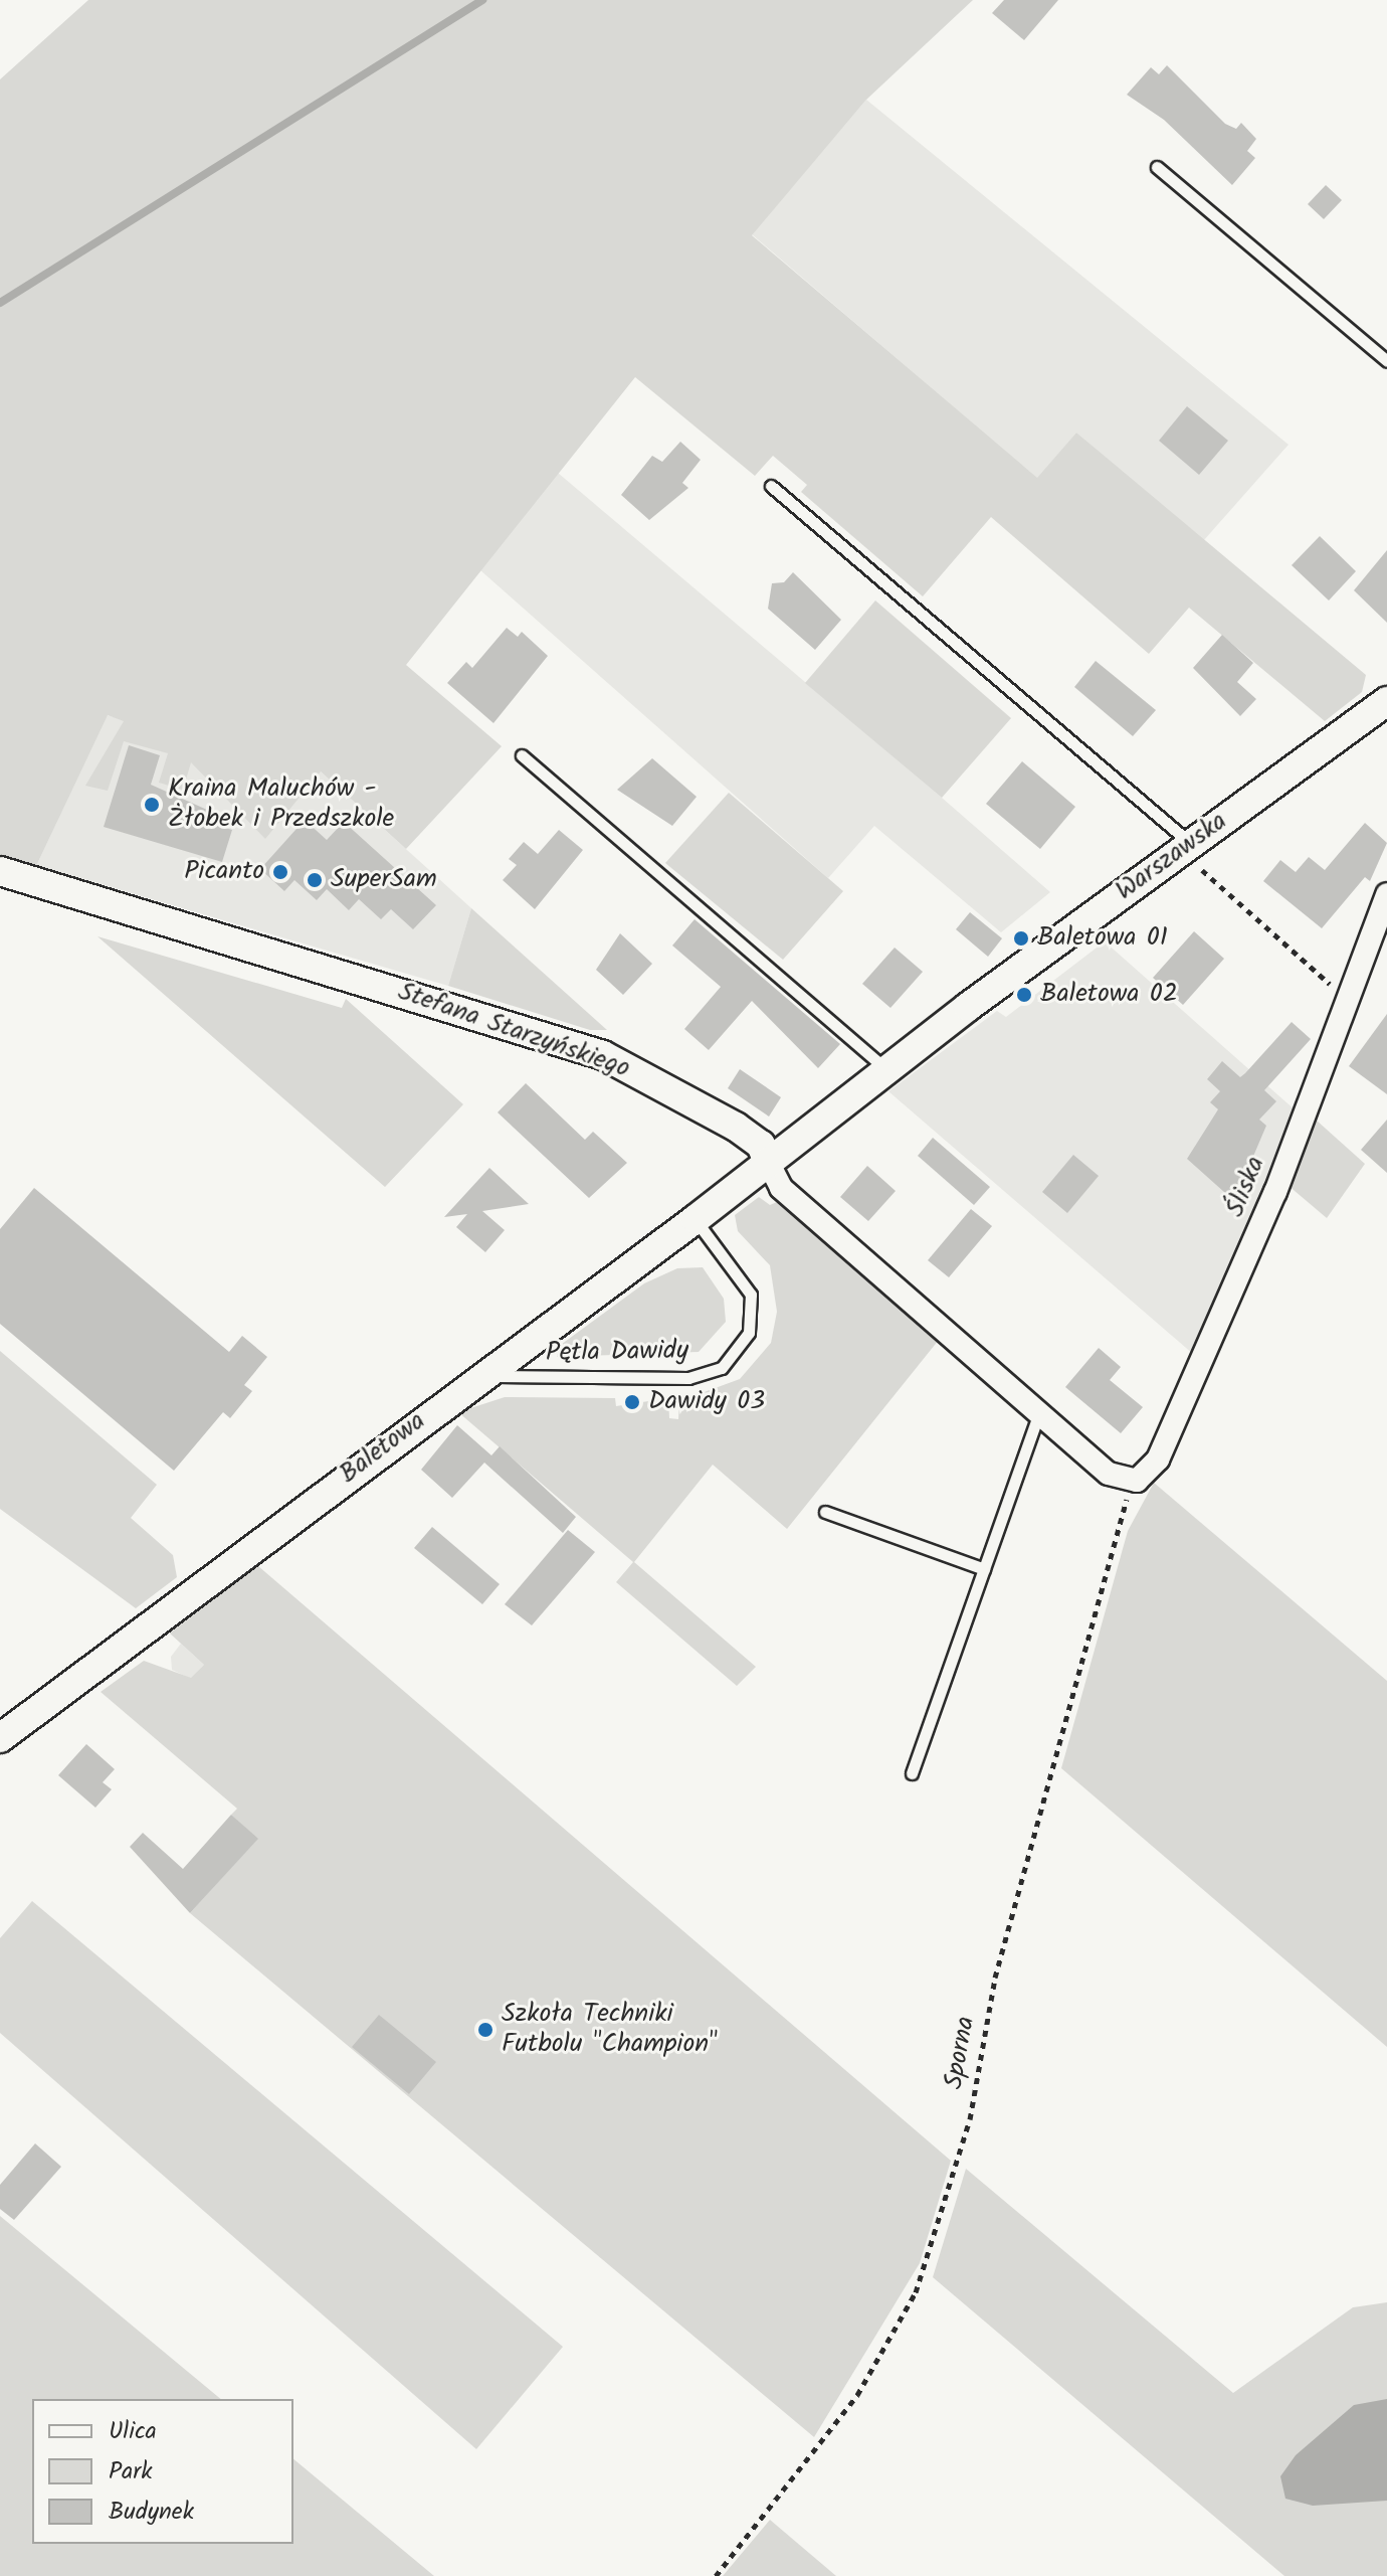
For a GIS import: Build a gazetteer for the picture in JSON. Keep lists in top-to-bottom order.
{
  "streets": {
    "street": [
      "Warszawska",
      "Stefana Starzyńskiego",
      "Śliska",
      "Baletowa"
    ],
    "lane": ["Pętla Dawidy"],
    "path": ["Sporna"]
  },
  "crossings": [
    ["Warszawska", "Stefana Starzyńskiego"],
    ["Warszawska", "Baletowa"],
    ["Stefana Starzyńskiego", "Śliska"],
    ["Stefana Starzyńskiego", "Baletowa"],
    ["Stefana Starzyńskiego", "Sporna"],
    ["Śliska", "Sporna"],
    ["Pętla Dawidy", "Baletowa"]
  ],
  "places": [
    "Kraina Maluchów - Żłobek i Przedszkole",
    "Picanto",
    "SuperSam",
    "Baletowa 01",
    "Baletowa 02",
    "Dawidy 03",
    "Szkoła Techniki Futbolu \"Champion\""
  ],
  "legend": ["Ulica", "Park", "Budynek"]
}
